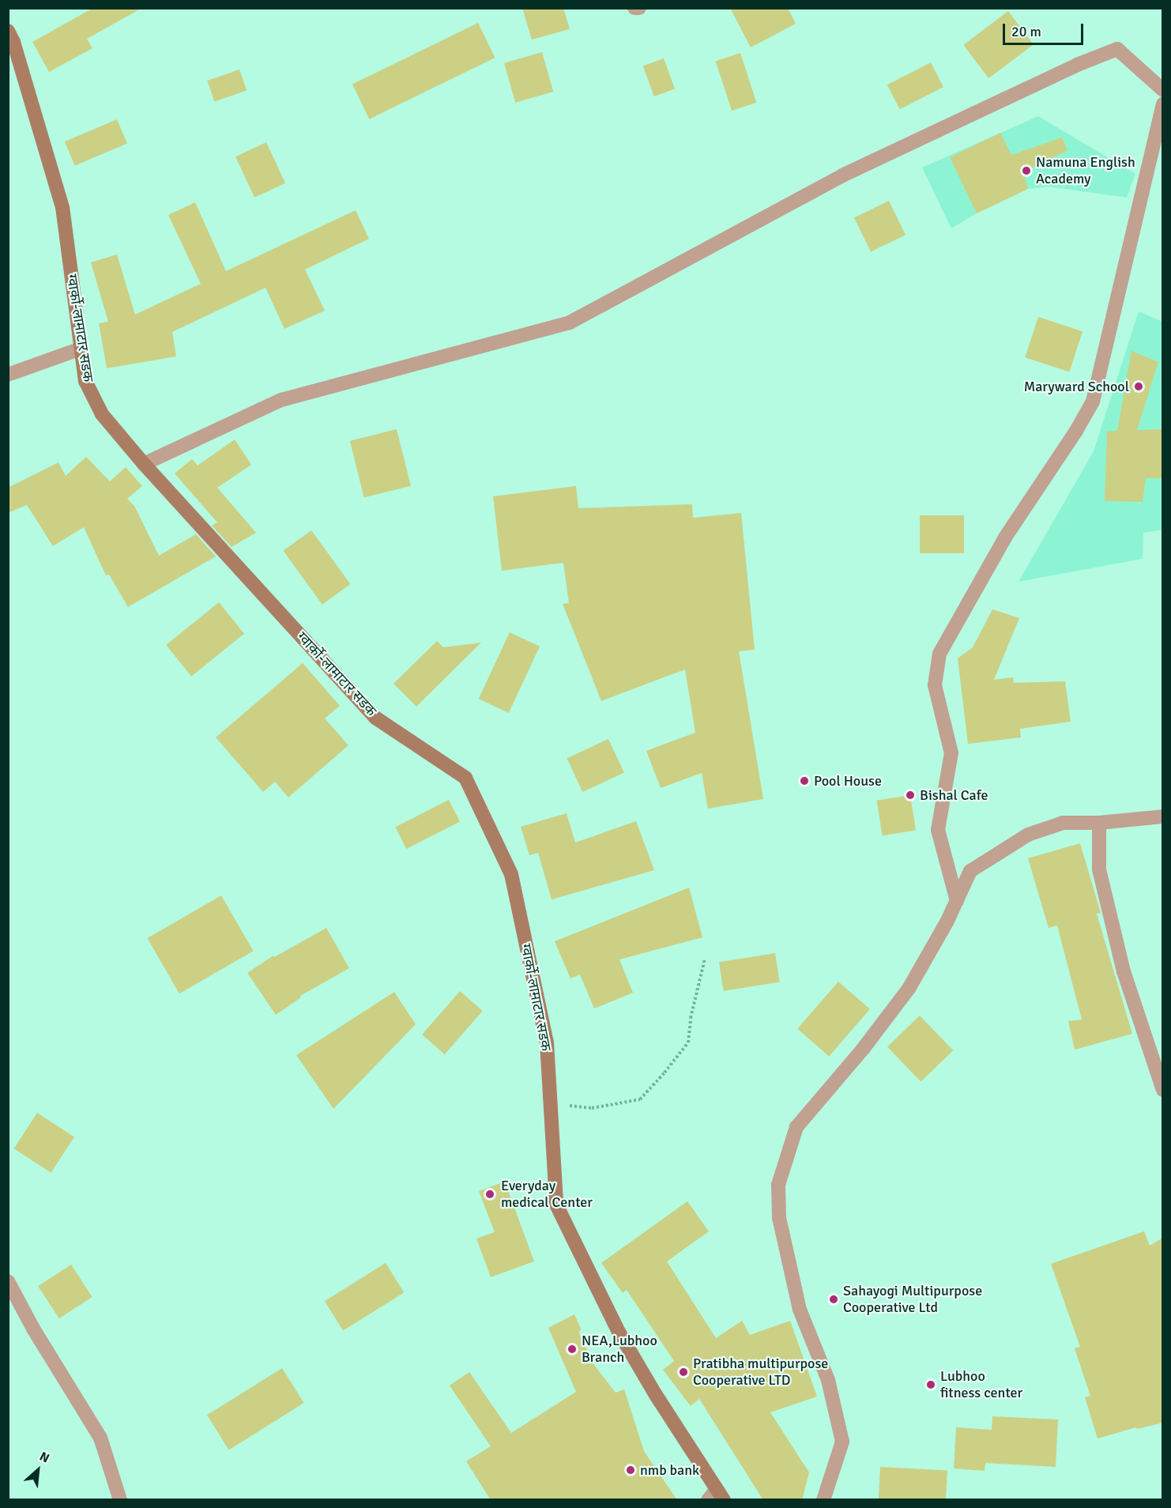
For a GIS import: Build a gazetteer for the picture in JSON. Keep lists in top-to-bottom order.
{
  "streets": {
    "main road": ["ग्वार्को-लामाटार सडक"]
  },
  "places": [
    "Namuna English Academy",
    "Maryward School",
    "Pool House",
    "Bishal Cafe",
    "Everyday medical Center",
    "Sahayogi Multipurpose Cooperative Ltd",
    "NEA,Lubhoo Branch",
    "Pratibha multipurpose Cooperative LTD",
    "Lubhoo fitness center",
    "nmb bank"
  ],
  "scale_bar": "20 m",
  "north": "top right"
}
